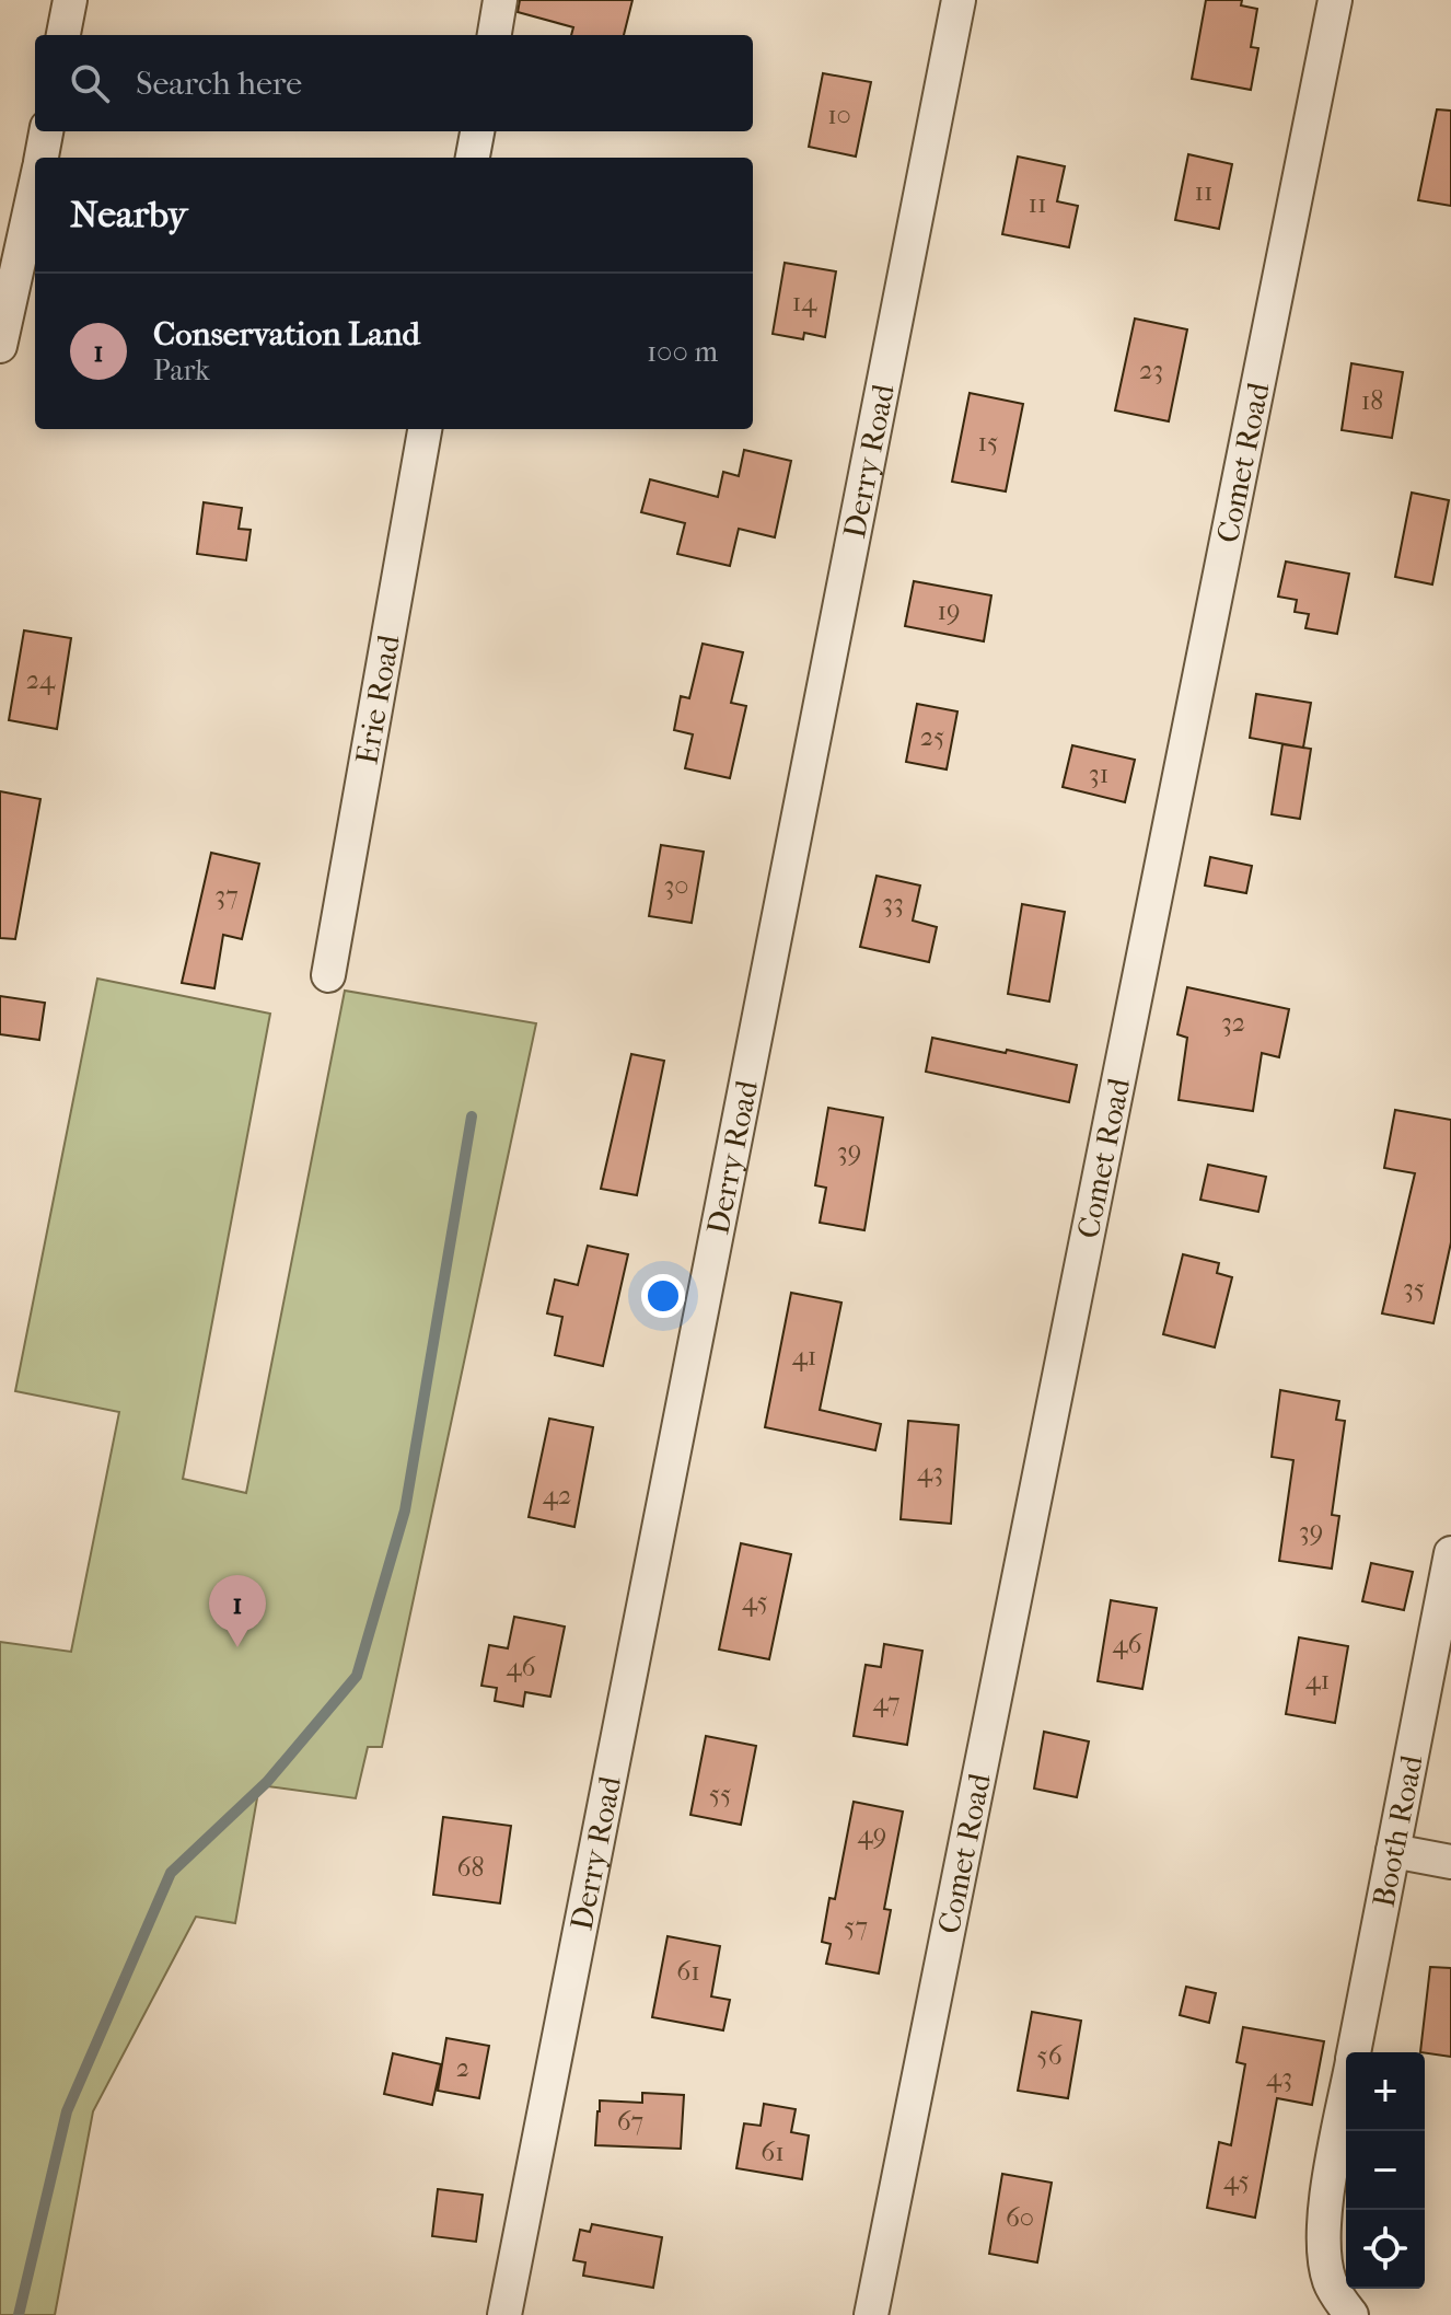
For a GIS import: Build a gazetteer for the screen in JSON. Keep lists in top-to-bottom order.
{
  "streets": {
    "street": [
      "Derry Road",
      "Comet Road",
      "Erie Road",
      "Booth Road"
    ]
  },
  "house_numbers": [
    "10",
    "11",
    "11",
    "14",
    "23",
    "18",
    "15",
    "19",
    "24",
    "25",
    "31",
    "30",
    "37",
    "33",
    "32",
    "39",
    "35",
    "41",
    "43",
    "42",
    "39",
    "45",
    "46",
    "46",
    "41",
    "47",
    "55",
    "49",
    "68",
    "57",
    "61",
    "56",
    "2",
    "43",
    "67",
    "61",
    "45",
    "60"
  ],
  "page": {
    "search": "Search here",
    "heading": "Nearby",
    "list": [
      {
        "mark": "1",
        "name": "Conservation Land",
        "note": "Park",
        "value": "100 m"
      }
    ],
    "pins": "1",
    "map_buttons": ["+", "−"]
  }
}
